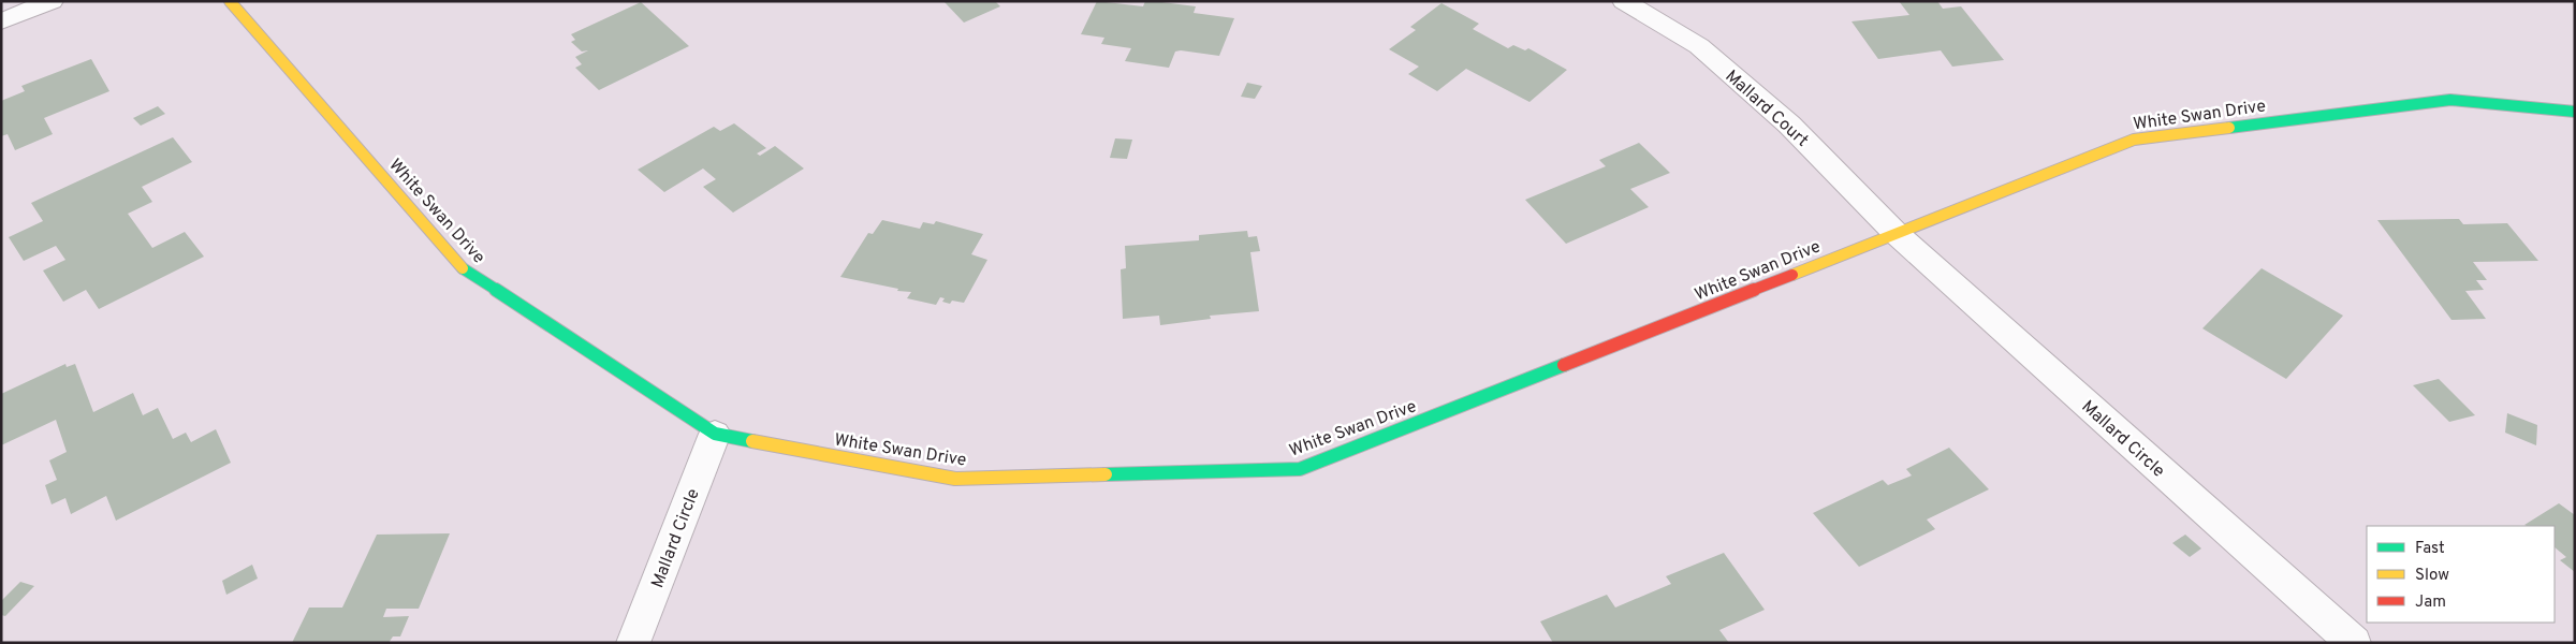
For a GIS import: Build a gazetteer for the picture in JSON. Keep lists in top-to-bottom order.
{
  "streets": {
    "street": ["Mallard Court", "White Swan Drive", "Mallard Circle"]
  },
  "crossings": [
    ["Mallard Court", "White Swan Drive"],
    ["Mallard Court", "Mallard Circle"],
    ["White Swan Drive", "Mallard Circle"]
  ],
  "legend": ["Fast", "Slow", "Jam"]
}
